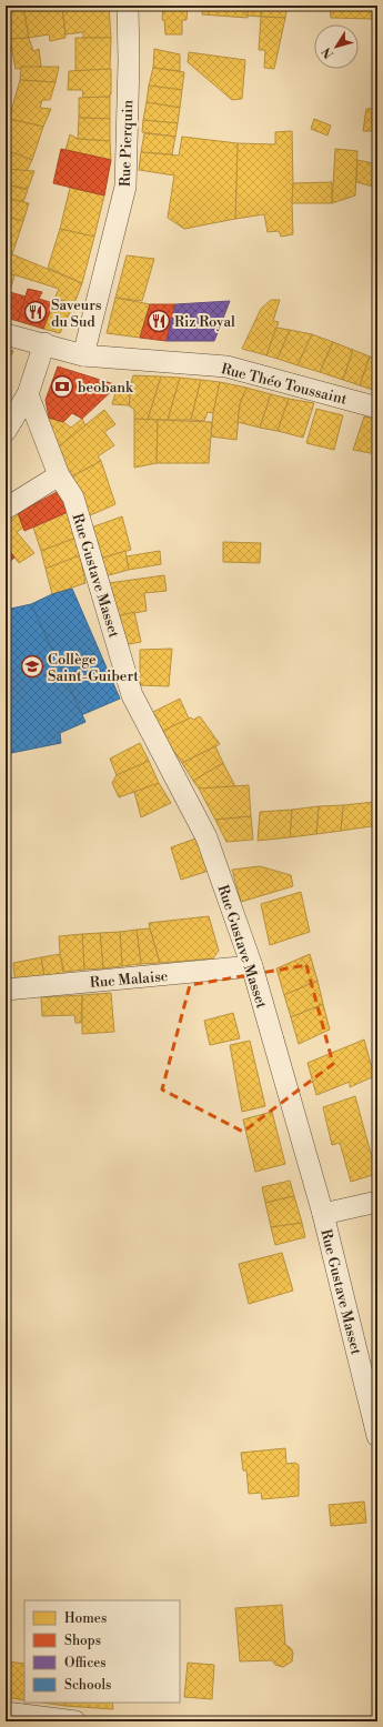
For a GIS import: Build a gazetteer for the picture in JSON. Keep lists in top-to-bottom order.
{
  "streets": {
    "street": [
      "Rue Pierquin",
      "Rue Théo Toussaint",
      "Rue Gustave Masset",
      "Rue Malaise"
    ]
  },
  "crossings": [
    ["Rue Pierquin", "Rue Théo Toussaint"],
    ["Rue Gustave Masset", "Rue Malaise"]
  ],
  "places": {
    "restaurant": ["Saveurs du Sud", "Riz Royal"],
    "bank": ["beobank"],
    "school or university": ["Collège Saint-Guibert"]
  },
  "legend": [
    "Homes",
    "Shops",
    "Offices",
    "Schools"
  ],
  "north": "bottom left"
}
